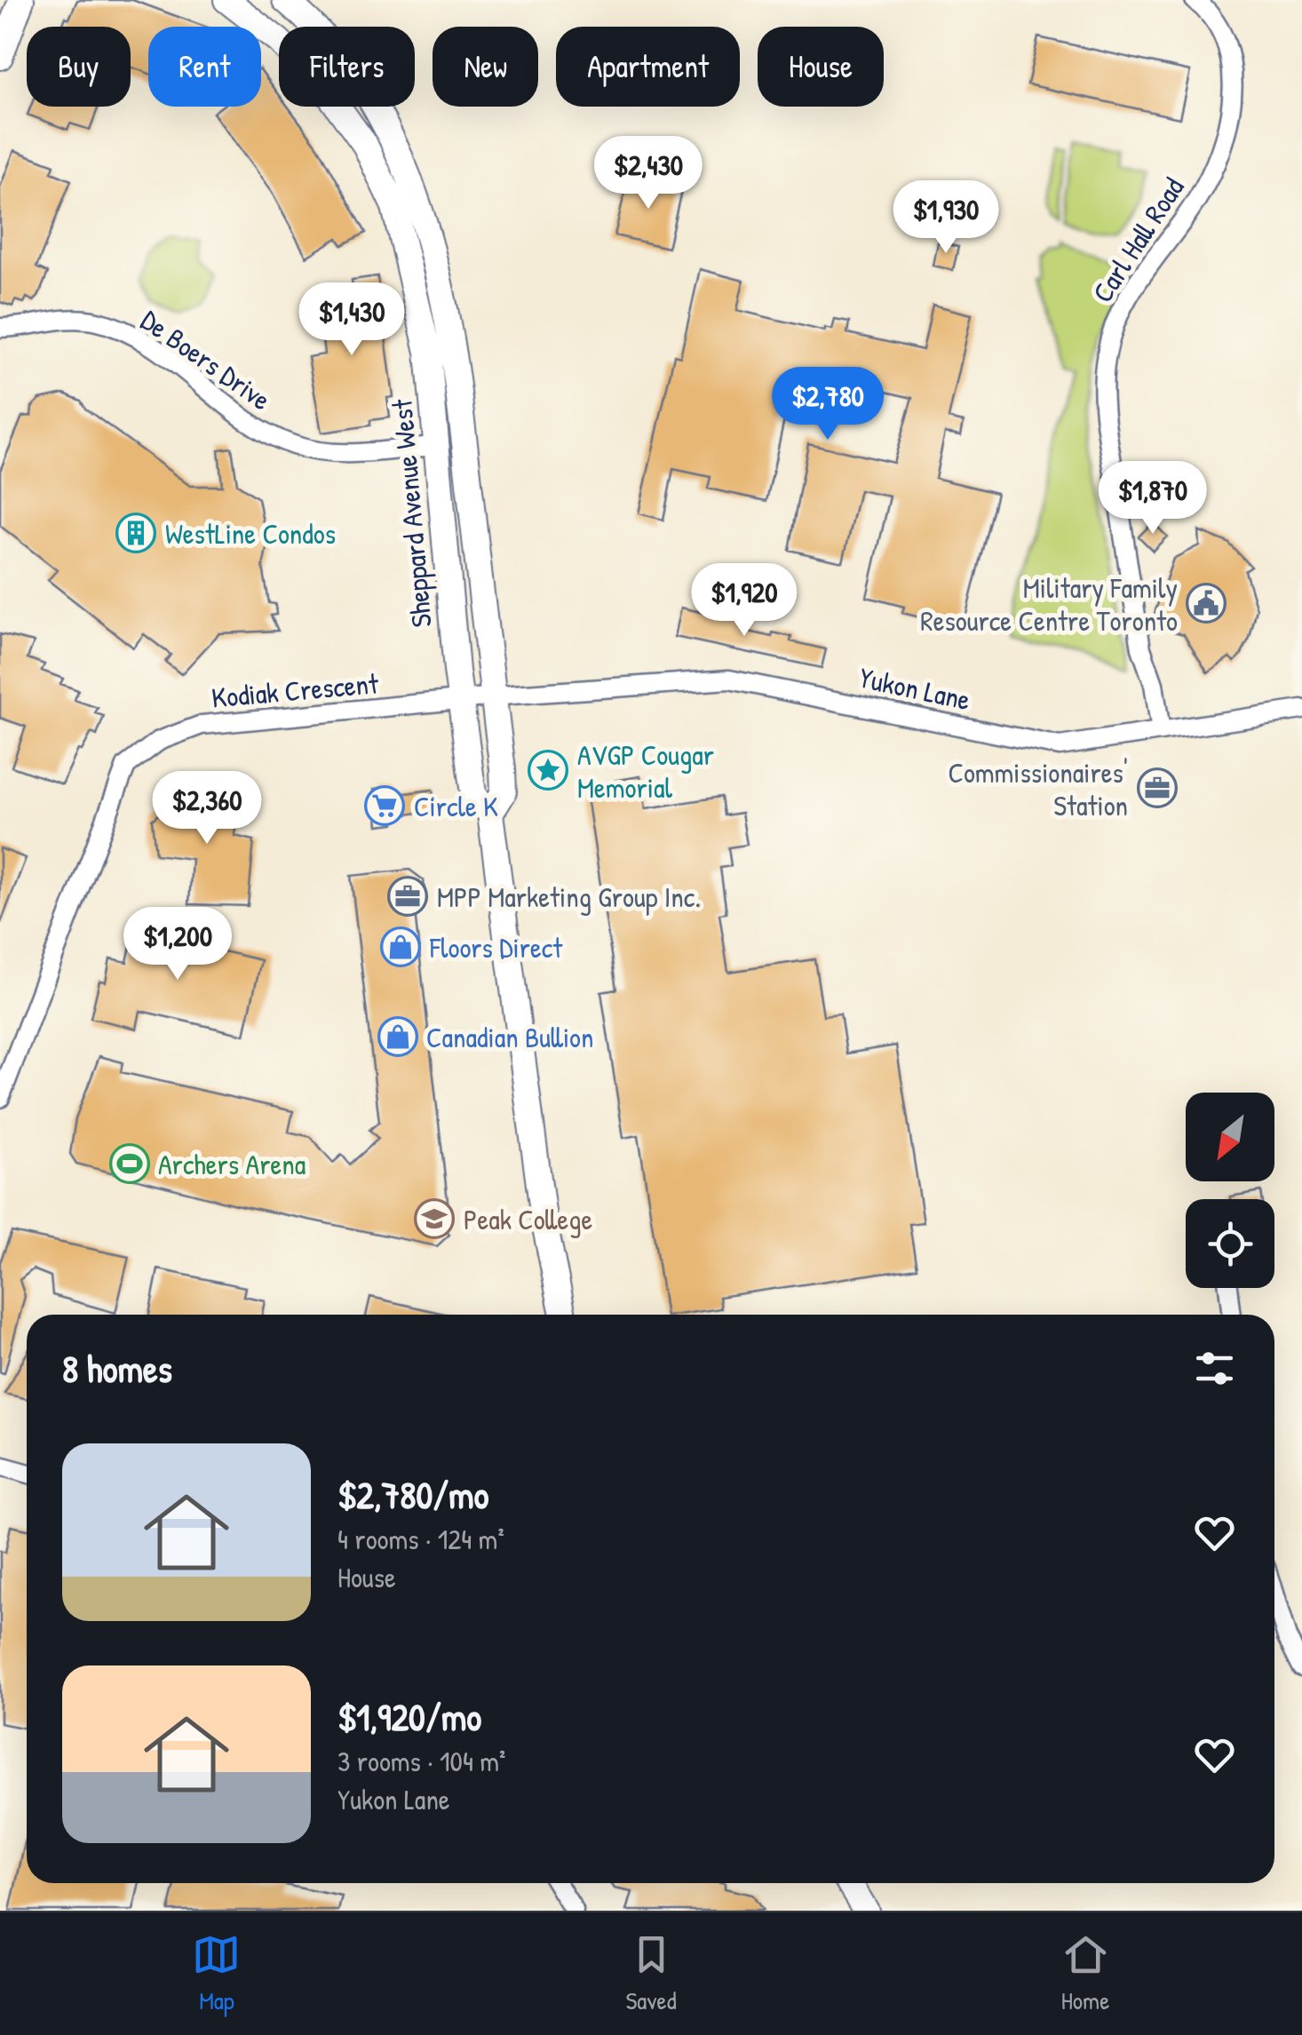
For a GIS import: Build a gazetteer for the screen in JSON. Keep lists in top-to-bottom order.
{
  "streets": {
    "main road": ["Sheppard Avenue West"],
    "street": [
      "Carl Hall Road",
      "De Boers Drive",
      "Yukon Lane",
      "Kodiak Crescent"
    ]
  },
  "crossings": [
    ["Carl Hall Road", "Yukon Lane"],
    ["De Boers Drive", "Sheppard Avenue West"],
    ["Sheppard Avenue West", "Yukon Lane"],
    ["Sheppard Avenue West", "Kodiak Crescent"],
    ["Yukon Lane", "Kodiak Crescent"]
  ],
  "places": {
    "building": ["WestLine Condos"],
    "public building": ["Military Family Resource Centre Toronto"],
    "place": ["AVGP Cougar Memorial"],
    "office": ["Commissionaires' Station", "MPP Marketing Group Inc."],
    "supermarket": ["Circle K"],
    "shop": ["Floors Direct", "Canadian Bullion"],
    "sports": ["Archers Arena"],
    "school or university": ["Peak College"]
  },
  "north": "bottom left",
  "page": {
    "chip": [
      "Buy",
      "Rent",
      "Filters",
      "New",
      "Apartment",
      "House"
    ],
    "price": [
      "$2,430",
      "$1,930",
      "$1,430",
      "$2,780",
      "$1,870",
      "$1,920",
      "$2,360",
      "$1,200"
    ],
    "heading": "8 homes",
    "list": [
      {
        "name": "$2,780/mo",
        "note": "4 rooms · 124 m² · House"
      },
      {
        "name": "$1,920/mo",
        "note": "3 rooms · 104 m² · Yukon Lane"
      }
    ],
    "tabs": ["Map", "Saved", "Home"]
  }
}
